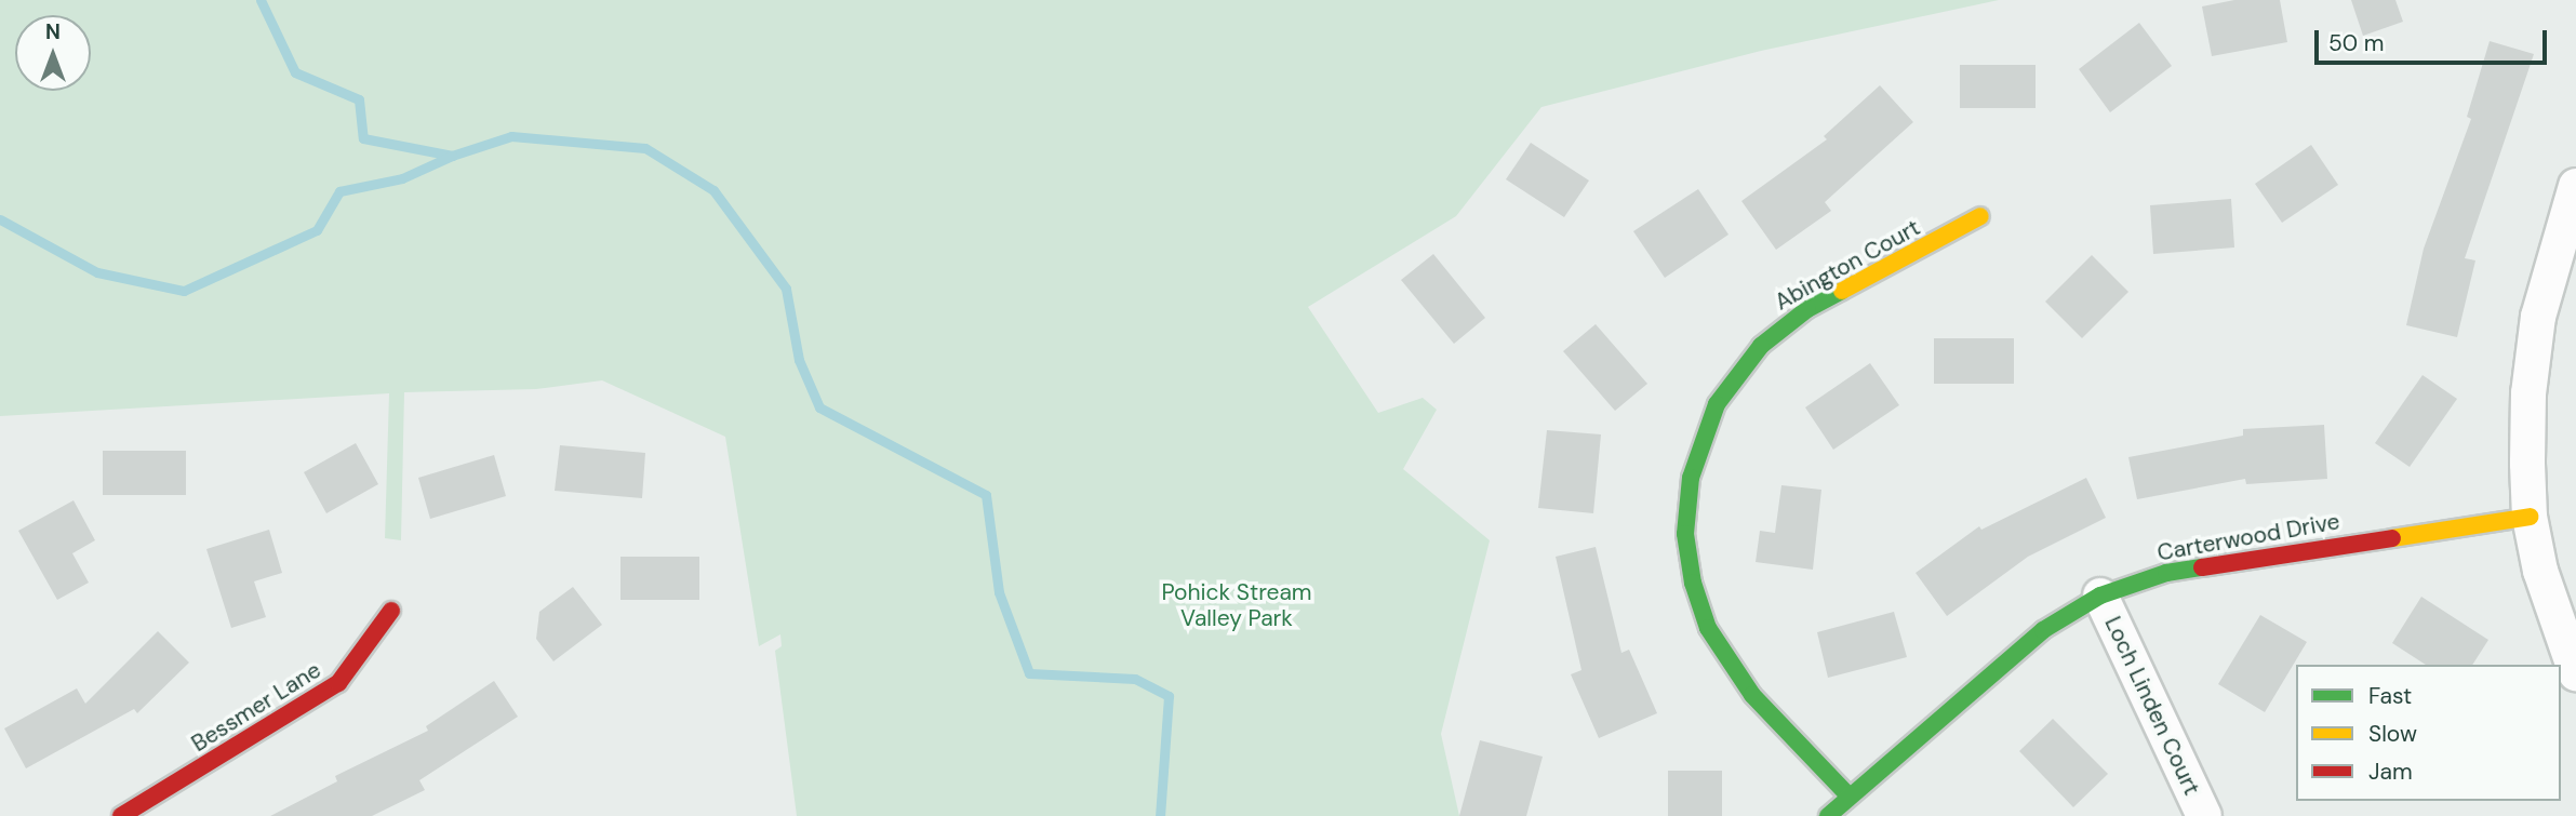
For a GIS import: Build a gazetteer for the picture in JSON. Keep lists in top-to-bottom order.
{
  "streets": {
    "street": [
      "Abington Court",
      "Carterwood Drive",
      "Loch Linden Court",
      "Bessmer Lane"
    ]
  },
  "crossings": [
    ["Abington Court", "Carterwood Drive"],
    ["Carterwood Drive", "Loch Linden Court"]
  ],
  "parks": ["Pohick Stream Valley Park"],
  "legend": ["Fast", "Slow", "Jam"],
  "scale_bar": "50 m",
  "north": "top"
}
